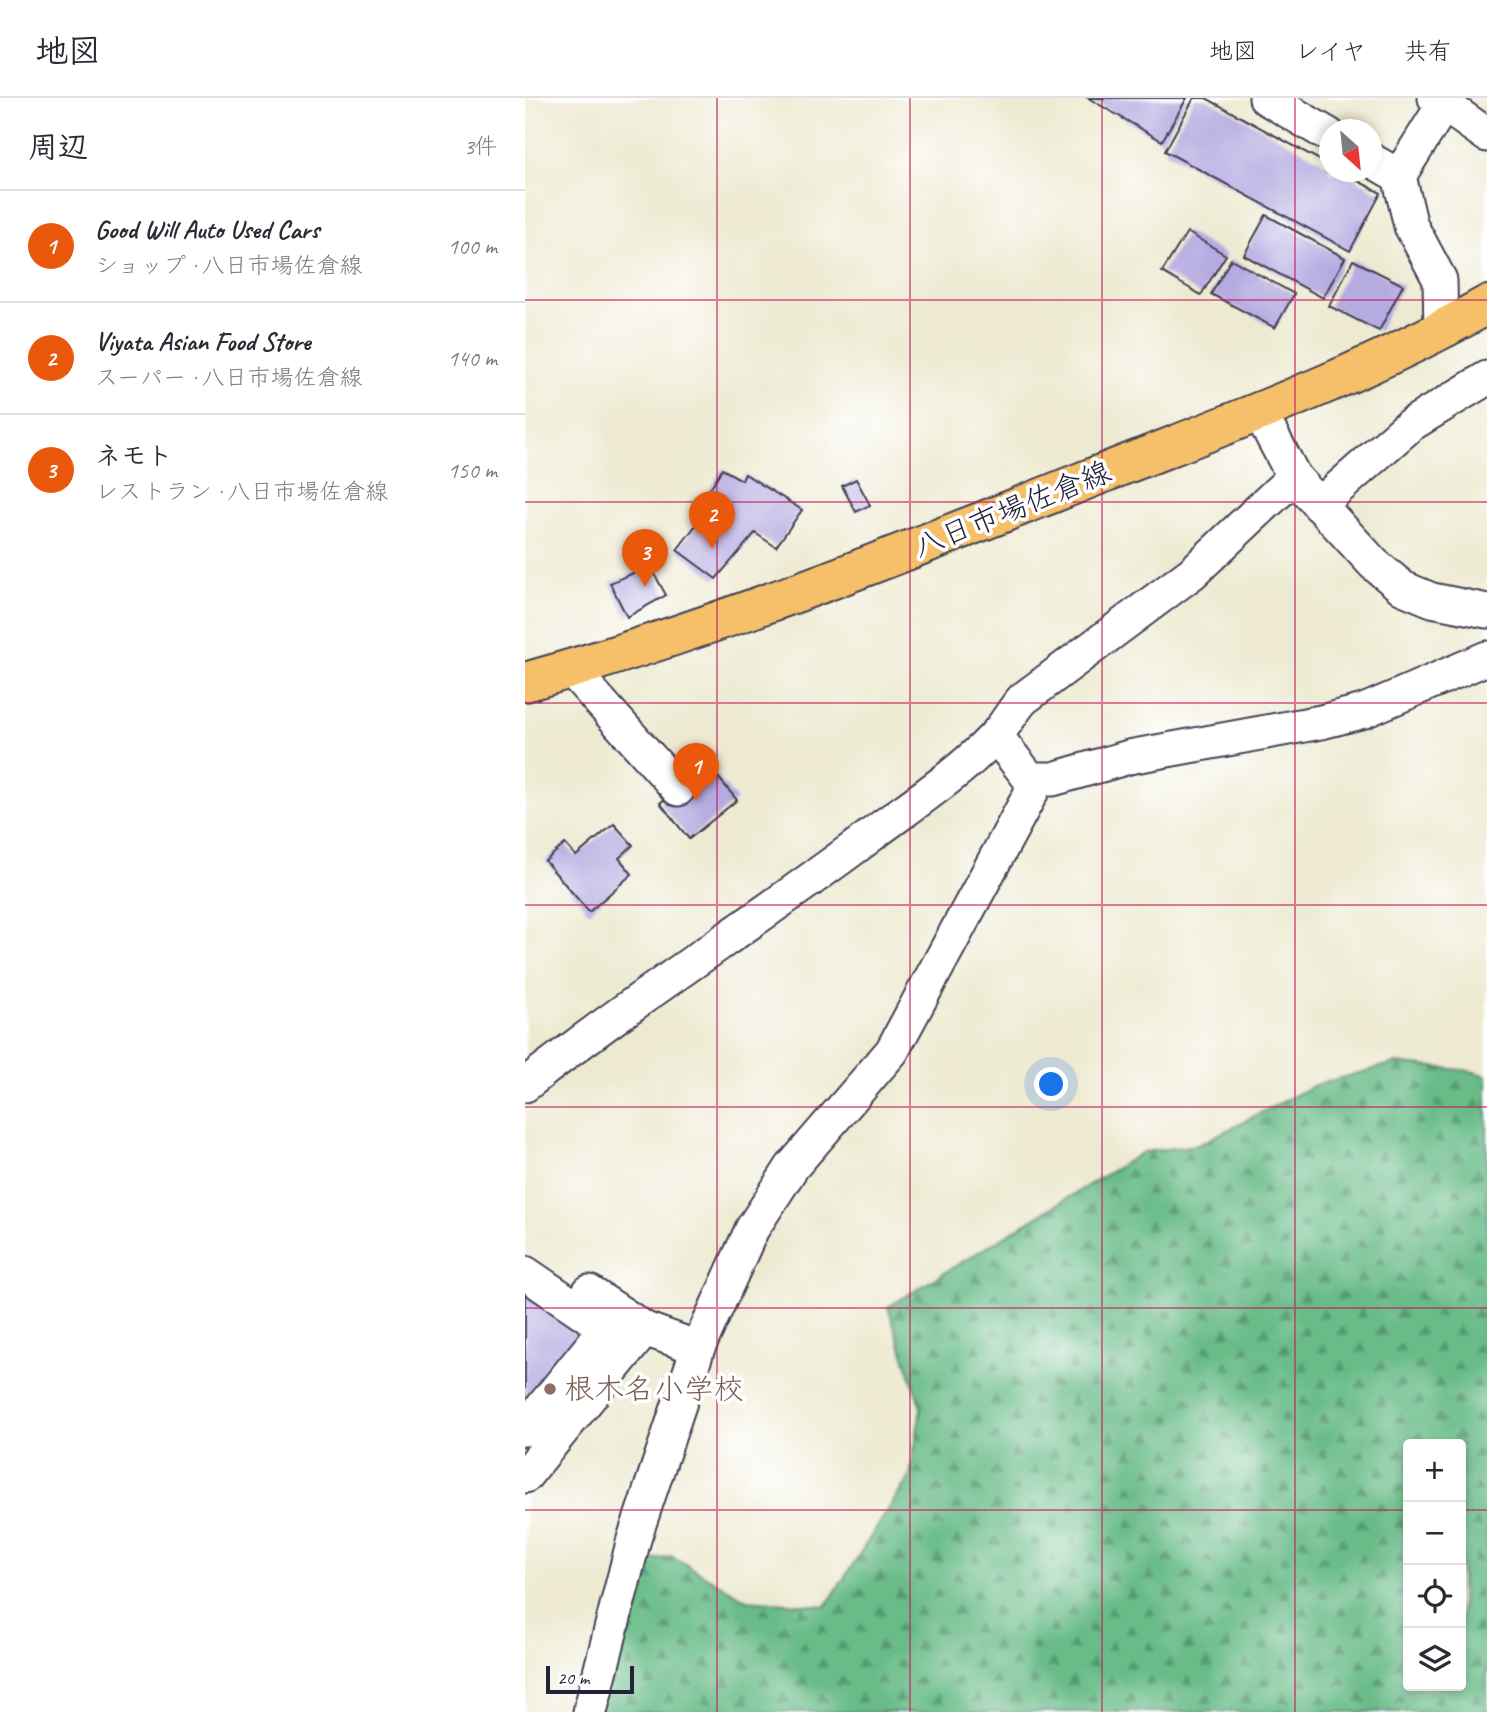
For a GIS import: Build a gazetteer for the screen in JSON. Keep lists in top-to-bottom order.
{
  "streets": {
    "main road": ["八日市場佐倉線"]
  },
  "places": ["根木名小学校"],
  "scale_bar": "20 m",
  "north": "bottom right",
  "page": {
    "header": "地図",
    "nav": ["地図", "レイヤ", "共有"],
    "heading": ["周辺", "3件"],
    "list": [
      {
        "mark": "1",
        "name": "Good Will Auto Used Cars",
        "note": "ショップ · 八日市場佐倉線",
        "value": "100 m"
      },
      {
        "mark": "2",
        "name": "Viyata Asian Food Store",
        "note": "スーパー · 八日市場佐倉線",
        "value": "140 m"
      },
      {
        "mark": "3",
        "name": "ネモト",
        "note": "レストラン · 八日市場佐倉線",
        "value": "150 m"
      }
    ],
    "pins": ["2", "3", "1"],
    "map_buttons": ["+", "−"],
    "scale": "20 m"
  }
}
